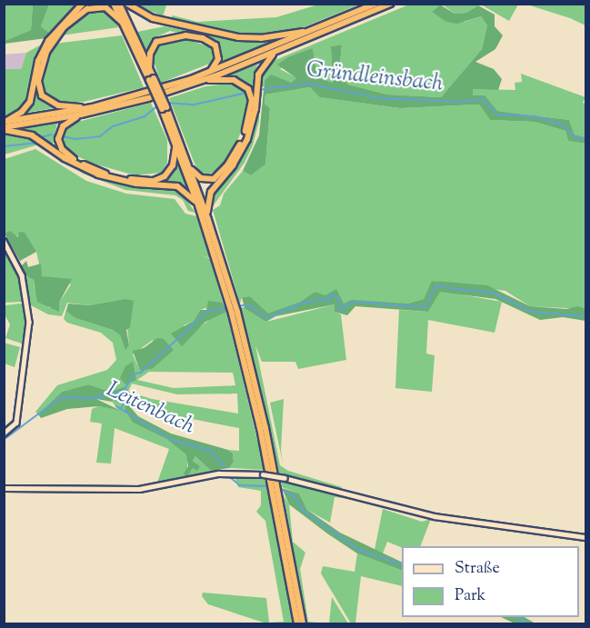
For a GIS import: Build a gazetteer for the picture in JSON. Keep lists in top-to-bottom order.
{
  "water": ["Gründleinsbach", "Leitenbach"],
  "legend": ["Straße", "Park"]
}
